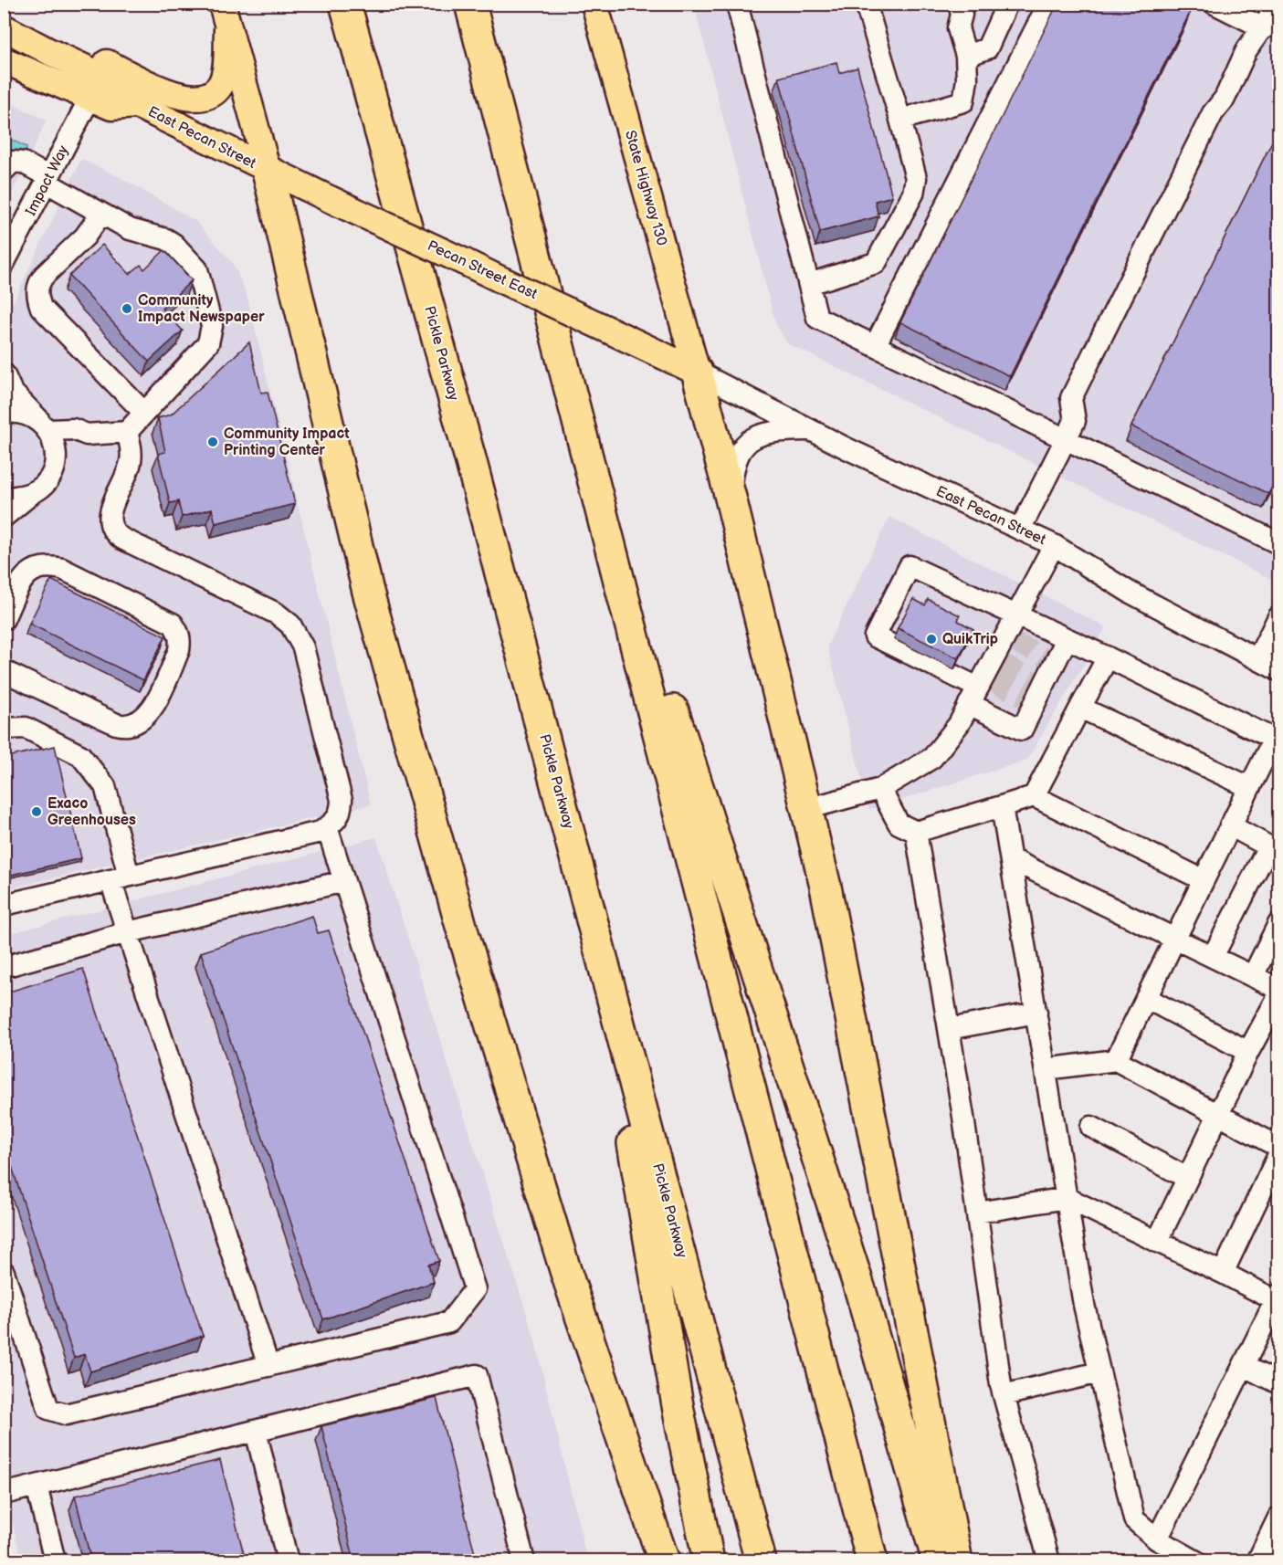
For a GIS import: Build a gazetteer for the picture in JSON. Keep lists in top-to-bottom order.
{
  "streets": {
    "highway": ["Pickle Parkway"],
    "main road": ["East Pecan Street", "State Highway 130", "Pecan Street East"],
    "street": ["Impact Way"]
  },
  "crossings": [
    ["East Pecan Street", "Impact Way"],
    ["East Pecan Street", "State Highway 130"],
    ["East Pecan Street", "Pecan Street East"],
    ["State Highway 130", "Pecan Street East"]
  ],
  "places": [
    "Community Impact Newspaper",
    "Community Impact Printing Center",
    "QuikTrip",
    "Exaco Greenhouses"
  ]
}
